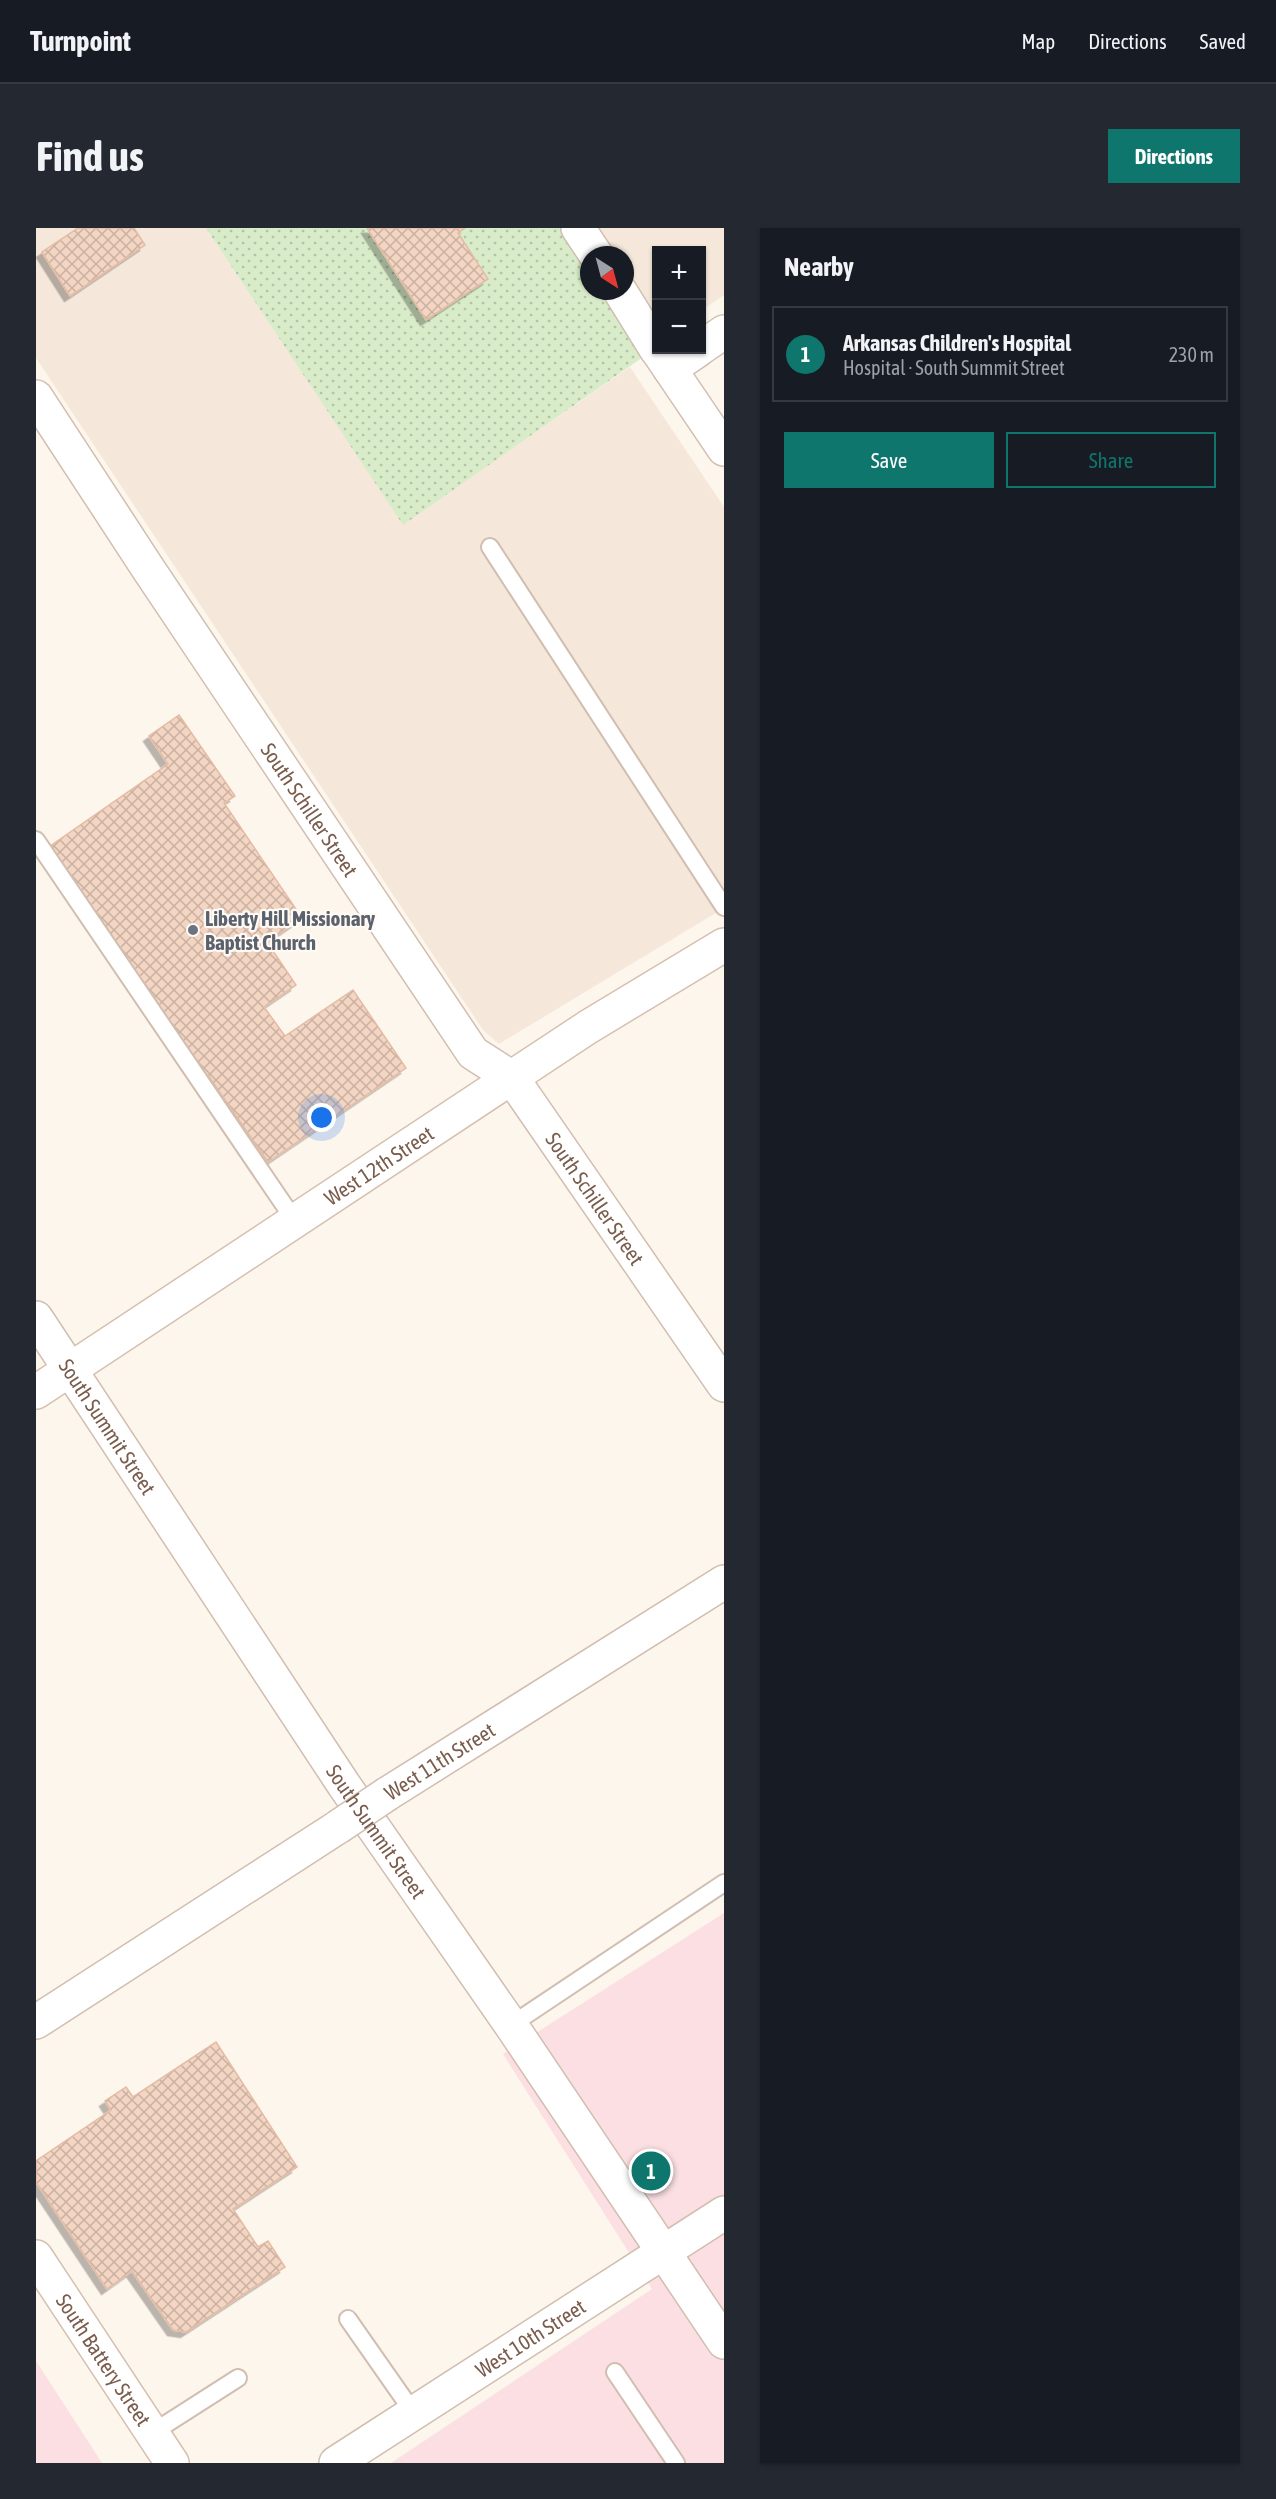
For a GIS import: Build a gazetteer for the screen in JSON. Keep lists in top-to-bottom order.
{
  "streets": {
    "street": [
      "South Schiller Street",
      "West 12th Street",
      "South Summit Street",
      "West 11th Street",
      "West 10th Street",
      "South Battery Street"
    ]
  },
  "crossings": [
    ["South Schiller Street", "West 12th Street"],
    ["West 12th Street", "South Summit Street"],
    ["South Summit Street", "West 10th Street"]
  ],
  "places": ["Liberty Hill Missionary Baptist Church"],
  "north": "bottom right",
  "page": {
    "header": "Turnpoint",
    "nav": ["Map", "Directions", "Saved"],
    "buttons": [
      "Directions",
      ["Save", "Share"]
    ],
    "title": "Find us",
    "heading": "Nearby",
    "map_buttons": ["+", "−"],
    "list": [
      {
        "mark": "1",
        "name": "Arkansas Children's Hospital",
        "note": "Hospital · South Summit Street",
        "value": "230 m"
      }
    ],
    "pins": "1"
  }
}
